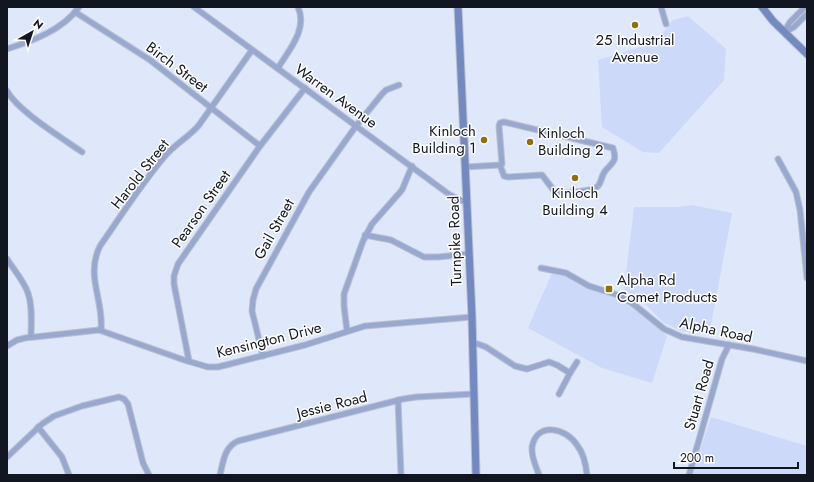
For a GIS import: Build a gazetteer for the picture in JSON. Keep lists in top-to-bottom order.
{
  "streets": {
    "main road": ["Turnpike Road"],
    "street": [
      "Birch Street",
      "Warren Avenue",
      "Harold Street",
      "Pearson Street",
      "Gail Street",
      "Alpha Road",
      "Kensington Drive",
      "Stuart Road",
      "Jessie Road"
    ]
  },
  "crossings": [
    ["Birch Street", "Harold Street"],
    ["Birch Street", "Pearson Street"],
    ["Warren Avenue", "Harold Street"],
    ["Warren Avenue", "Pearson Street"],
    ["Warren Avenue", "Gail Street"],
    ["Warren Avenue", "Turnpike Road"],
    ["Harold Street", "Kensington Drive"],
    ["Pearson Street", "Kensington Drive"],
    ["Gail Street", "Kensington Drive"],
    ["Turnpike Road", "Kensington Drive"],
    ["Turnpike Road", "Jessie Road"],
    ["Alpha Road", "Stuart Road"]
  ],
  "places": {
    "other": [
      "25 Industrial Avenue",
      "Kinloch Building 1",
      "Kinloch Building 2",
      "Kinloch Building 4"
    ],
    "transit": ["Alpha Rd Comet Products"]
  },
  "scale_bar": "200 m",
  "north": "top right"
}
